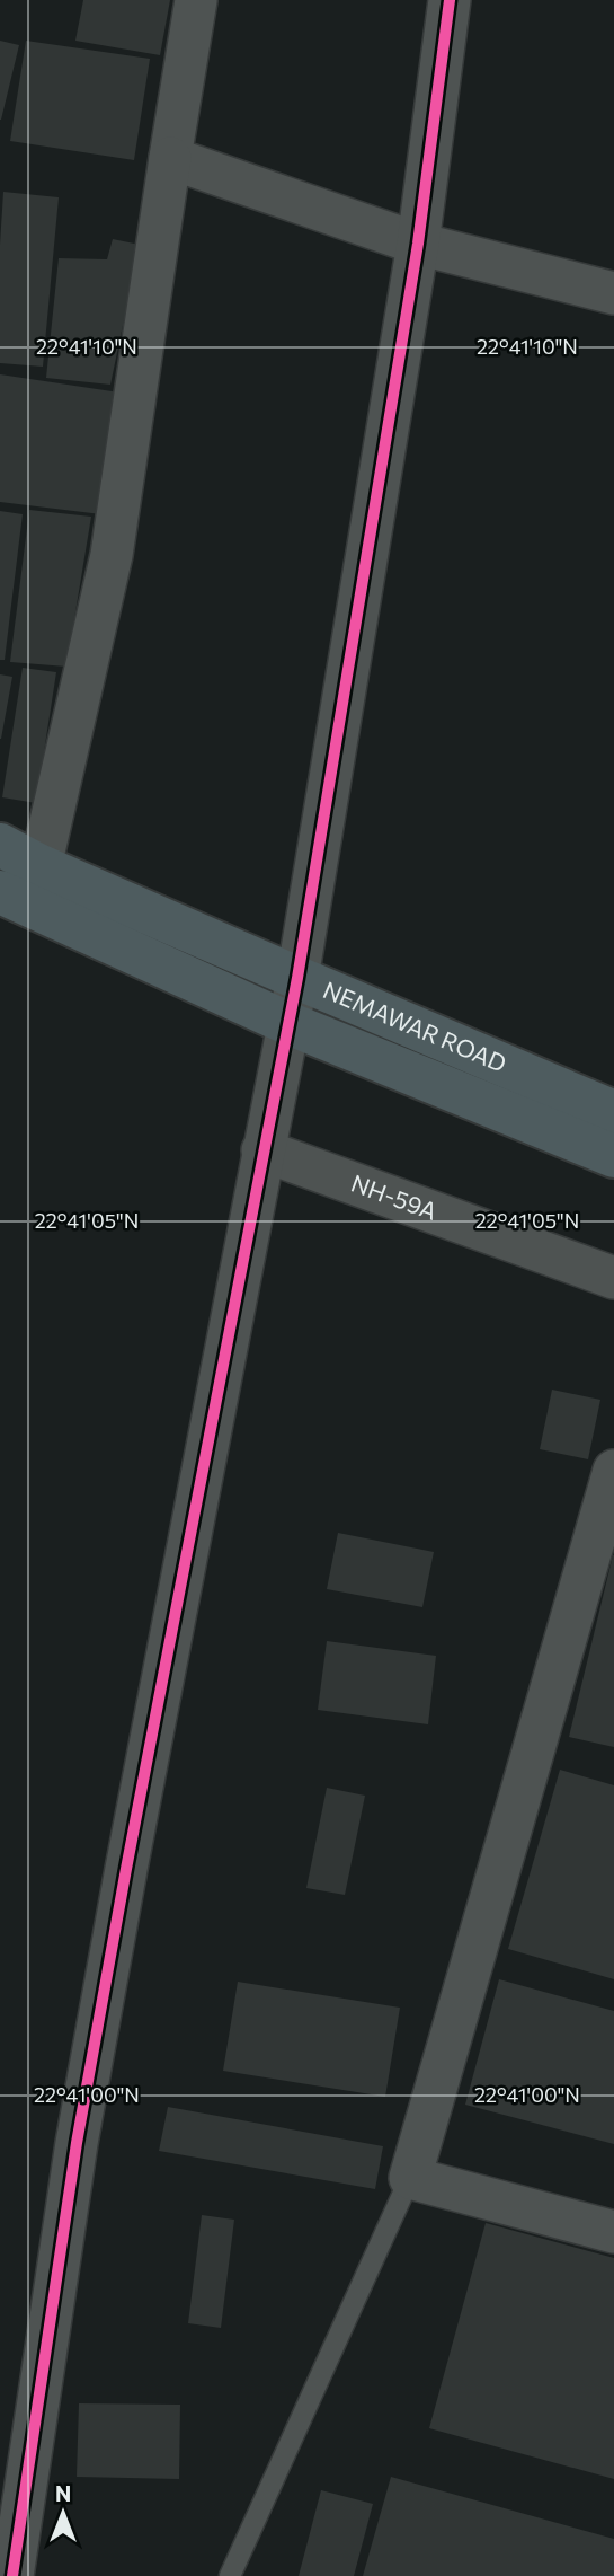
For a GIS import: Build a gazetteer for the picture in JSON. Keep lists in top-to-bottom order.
{
  "streets": {
    "highway": ["NEMAWAR ROAD"],
    "street": ["NH-59A"]
  },
  "north": "top",
  "coordinates": ["22°41'10\"N", "22°41'05\"N", "22°41'00\"N"]
}
